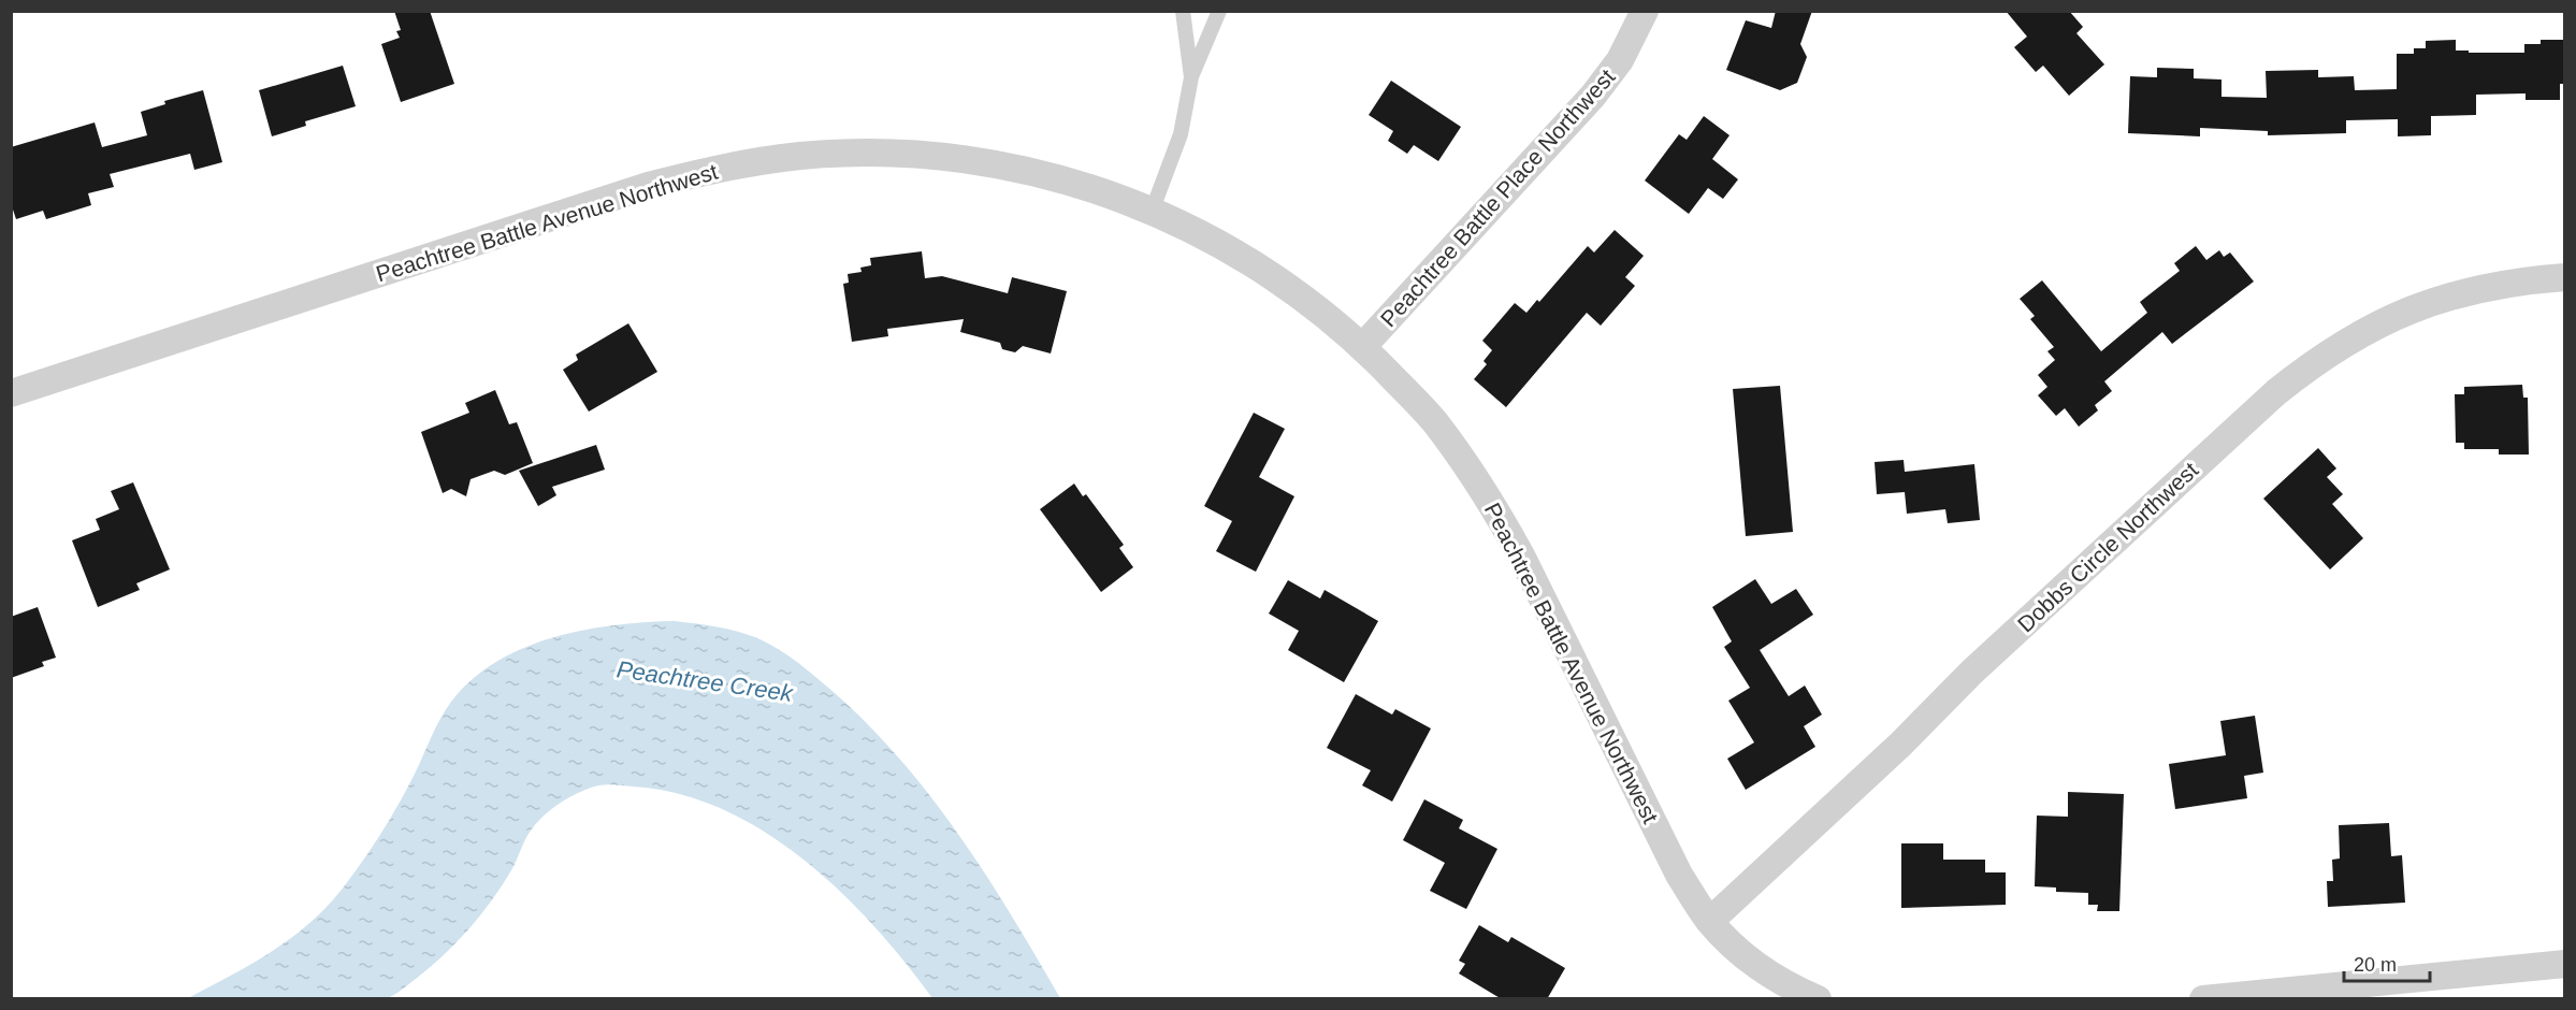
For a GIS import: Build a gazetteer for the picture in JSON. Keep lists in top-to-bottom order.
{
  "streets": {
    "street": ["Peachtree Battle Place Northwest", "Peachtree Battle Avenue Northwest", "Dobbs Circle Northwest"]
  },
  "crossings": [
    ["Peachtree Battle Place Northwest", "Peachtree Battle Avenue Northwest"],
    ["Peachtree Battle Avenue Northwest", "Dobbs Circle Northwest"]
  ],
  "water": ["Peachtree Creek"],
  "scale_bar": "20 m"
}
